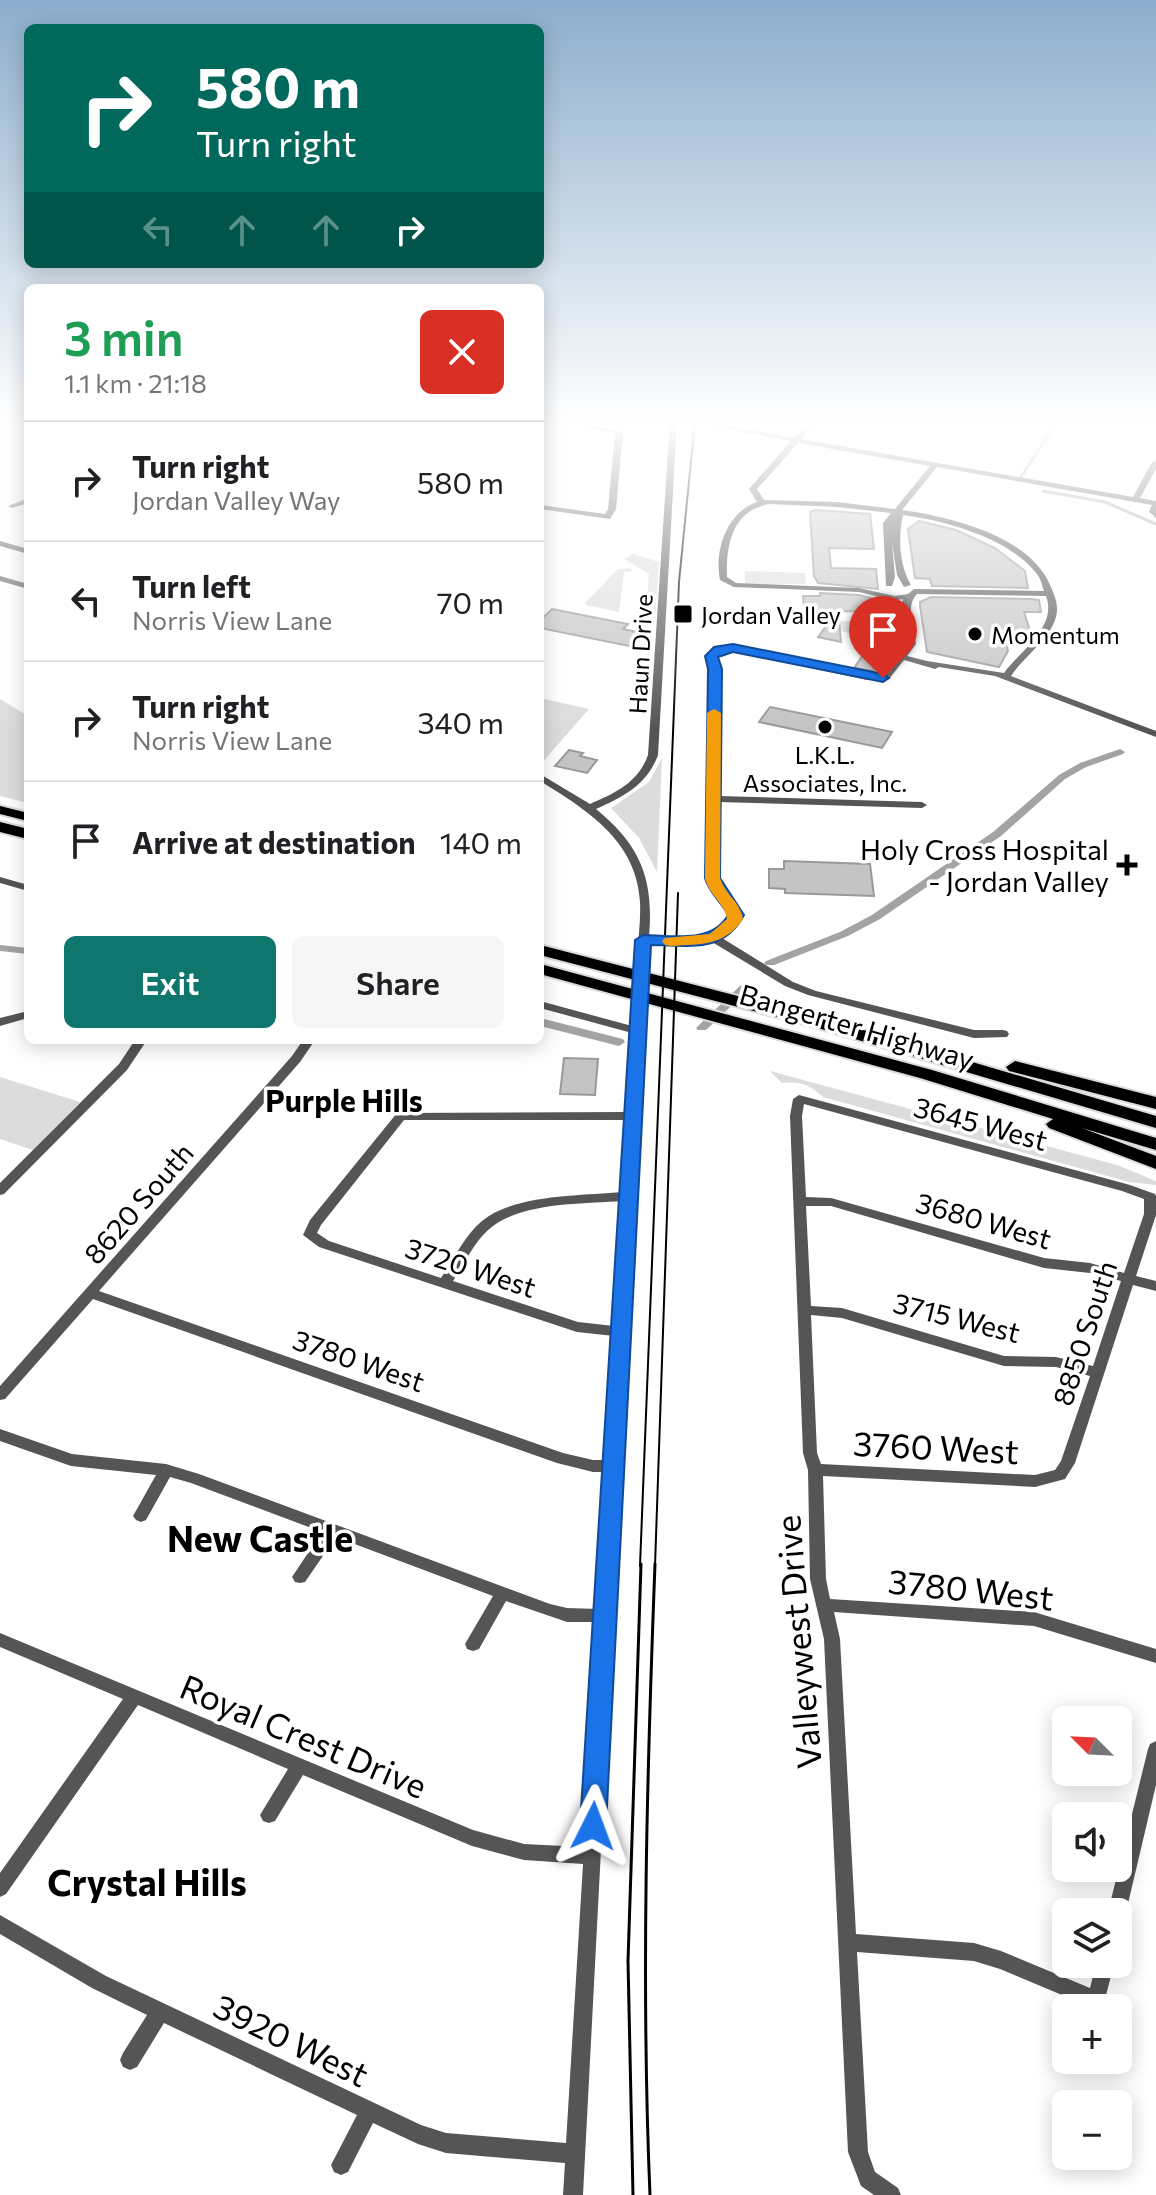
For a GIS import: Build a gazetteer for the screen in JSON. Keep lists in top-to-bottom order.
{
  "streets": {
    "highway": ["Bangerter Highway"],
    "street": [
      "Haun Drive",
      "3645 West",
      "8620 South",
      "3680 West",
      "3720 West",
      "3715 West",
      "8850 South",
      "3780 West",
      "3760 West",
      "Valleywest Drive",
      "Royal Crest Drive",
      "3920 West"
    ]
  },
  "crossings": [
    ["3645 West", "8850 South"],
    ["3645 West", "Valleywest Drive"],
    ["8620 South", "3780 West"],
    ["3680 West", "8850 South"],
    ["3680 West", "Valleywest Drive"],
    ["3715 West", "8850 South"],
    ["3715 West", "Valleywest Drive"],
    ["8850 South", "3760 West"],
    ["3780 West", "Valleywest Drive"],
    ["3760 West", "Valleywest Drive"]
  ],
  "districts": ["Purple Hills", "New Castle", "Crystal Hills"],
  "places": {
    "transit": ["Jordan Valley"],
    "other": ["Momentum", "L.K.L. Associates, Inc."],
    "health": ["Holy Cross Hospital - Jordan Valley"]
  },
  "north": "top left",
  "page": {
    "turn": ["580 m", "Turn right"],
    "heading": ["3 min", "1.1 km · 21:18"],
    "list": [
      {
        "name": "Turn right",
        "note": "Jordan Valley Way",
        "value": "580 m"
      },
      {
        "name": "Turn left",
        "note": "Norris View Lane",
        "value": "70 m"
      },
      {
        "name": "Turn right",
        "note": "Norris View Lane",
        "value": "340 m"
      },
      {
        "name": "Arrive at destination",
        "value": "140 m"
      }
    ],
    "buttons": ["Exit", "Share"],
    "map_buttons": ["+", "−"]
  }
}
